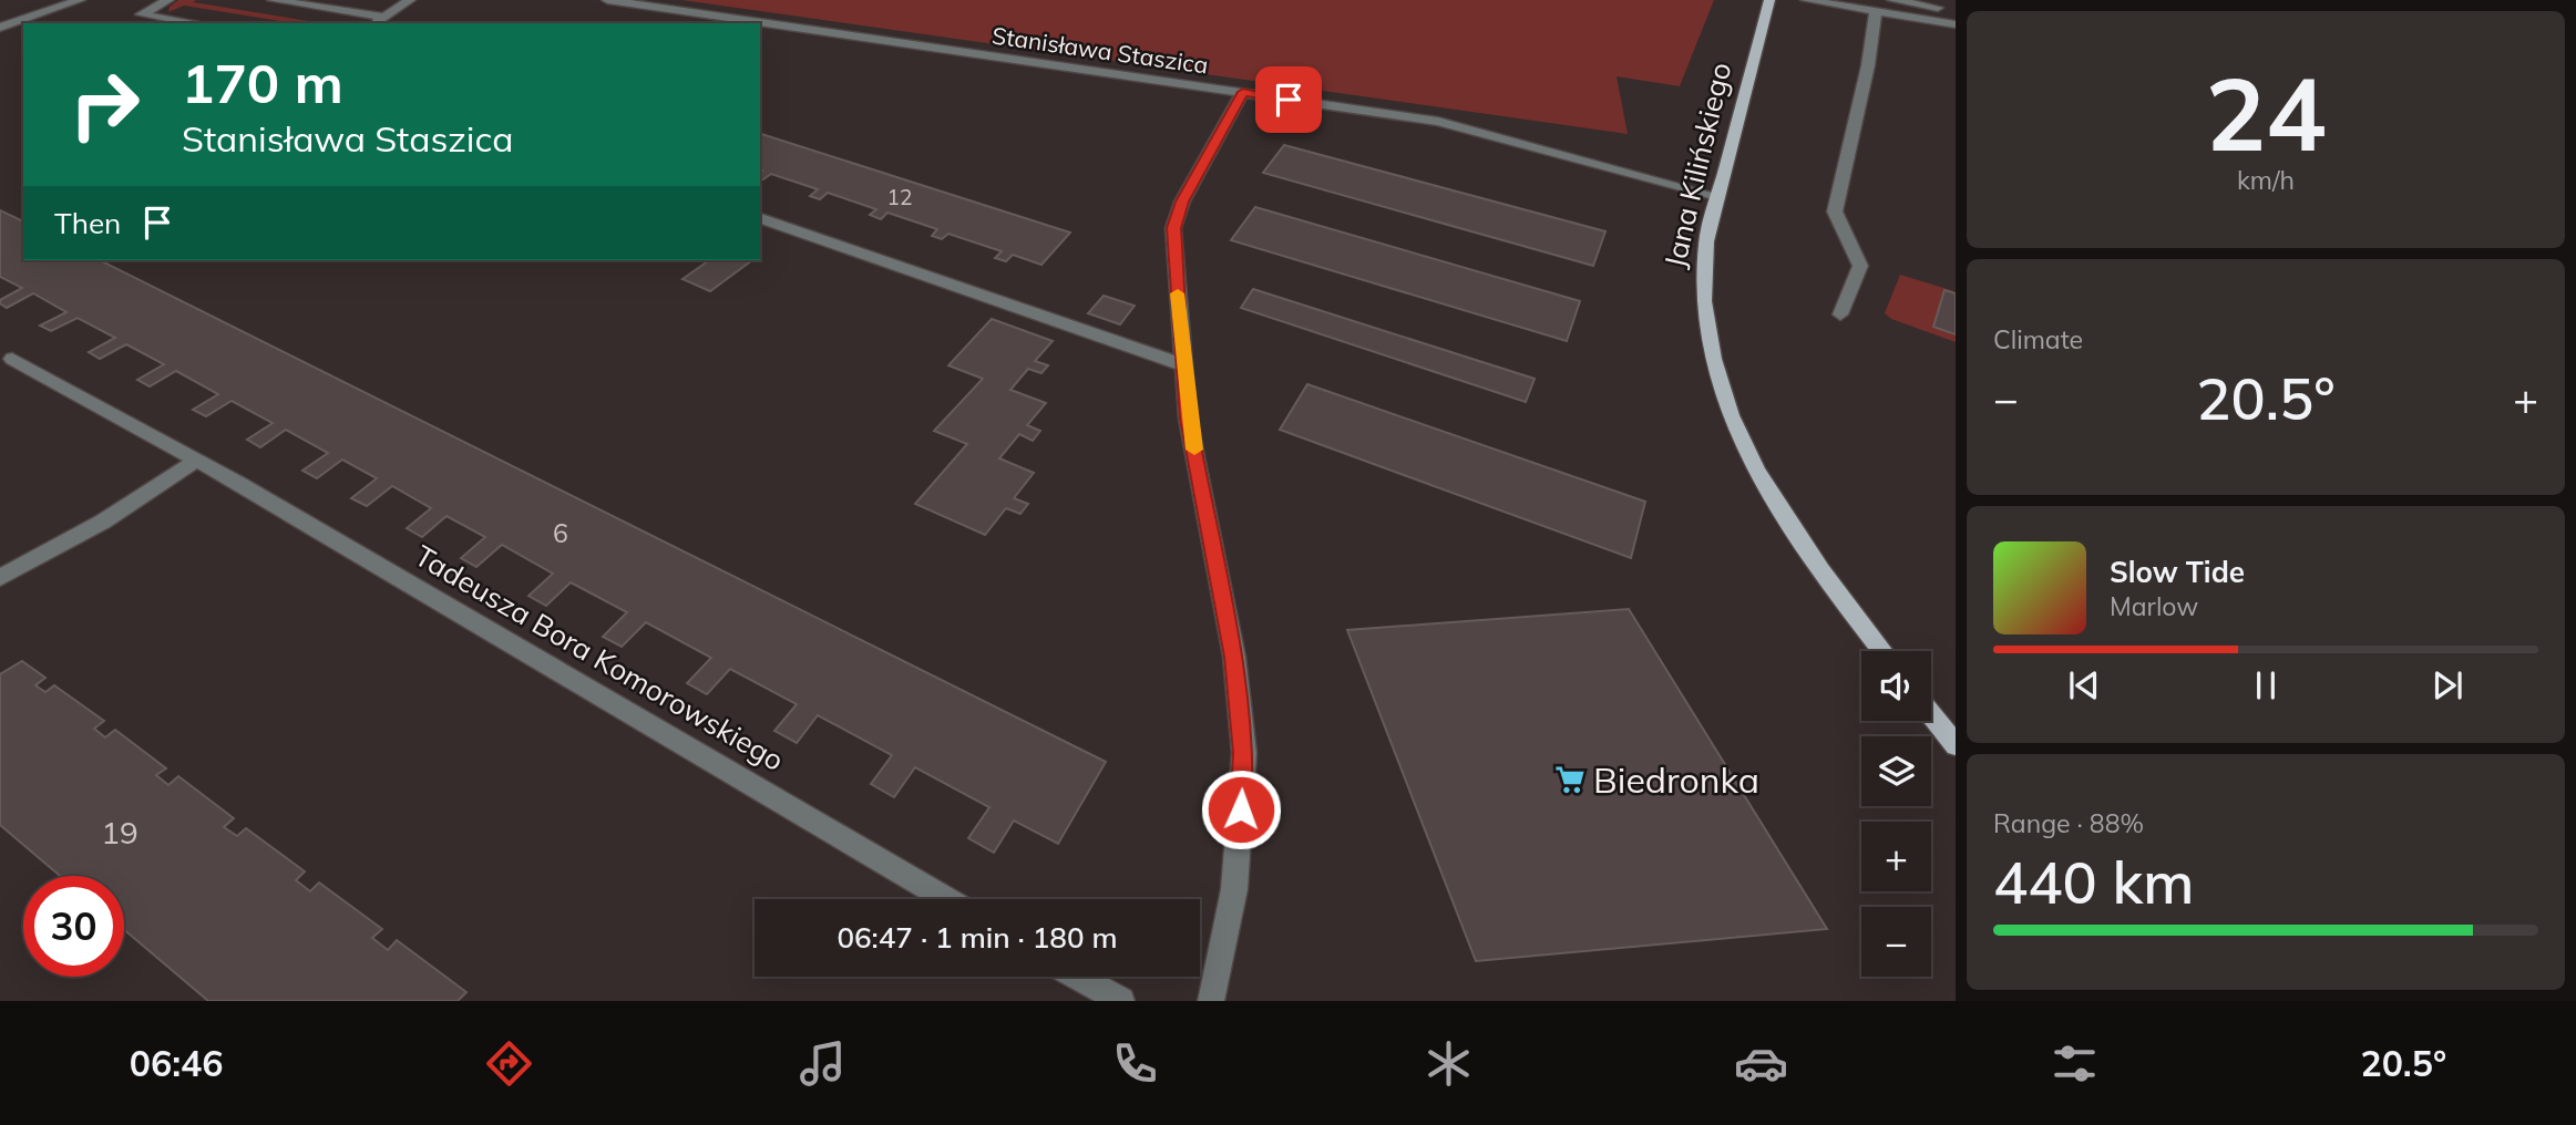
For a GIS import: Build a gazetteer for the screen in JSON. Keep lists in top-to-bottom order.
{
  "streets": {
    "main road": ["Jana Kilińskiego"],
    "street": ["Stanisława Staszica", "Tadeusza Bora Komorowskiego"]
  },
  "crossings": [
    ["Stanisława Staszica", "Jana Kilińskiego"]
  ],
  "places": {
    "supermarket": ["Biedronka"]
  },
  "house_numbers": ["12", "6", "19"],
  "page": {
    "tile": [
      ["24", "km/h"],
      "Climate",
      ["Range · 88%", "440 km"]
    ],
    "turn": ["170 m", "Stanisława Staszica"],
    "then": "Then",
    "heat": ["−", "20.5°", "+"],
    "song": ["Slow Tide", "Marlow"],
    "map_buttons": ["+", "−"],
    "limit": "30",
    "trip": "06:47 · 1 min · 180 m",
    "tabs": ["06:46", "20.5°"]
  }
}
